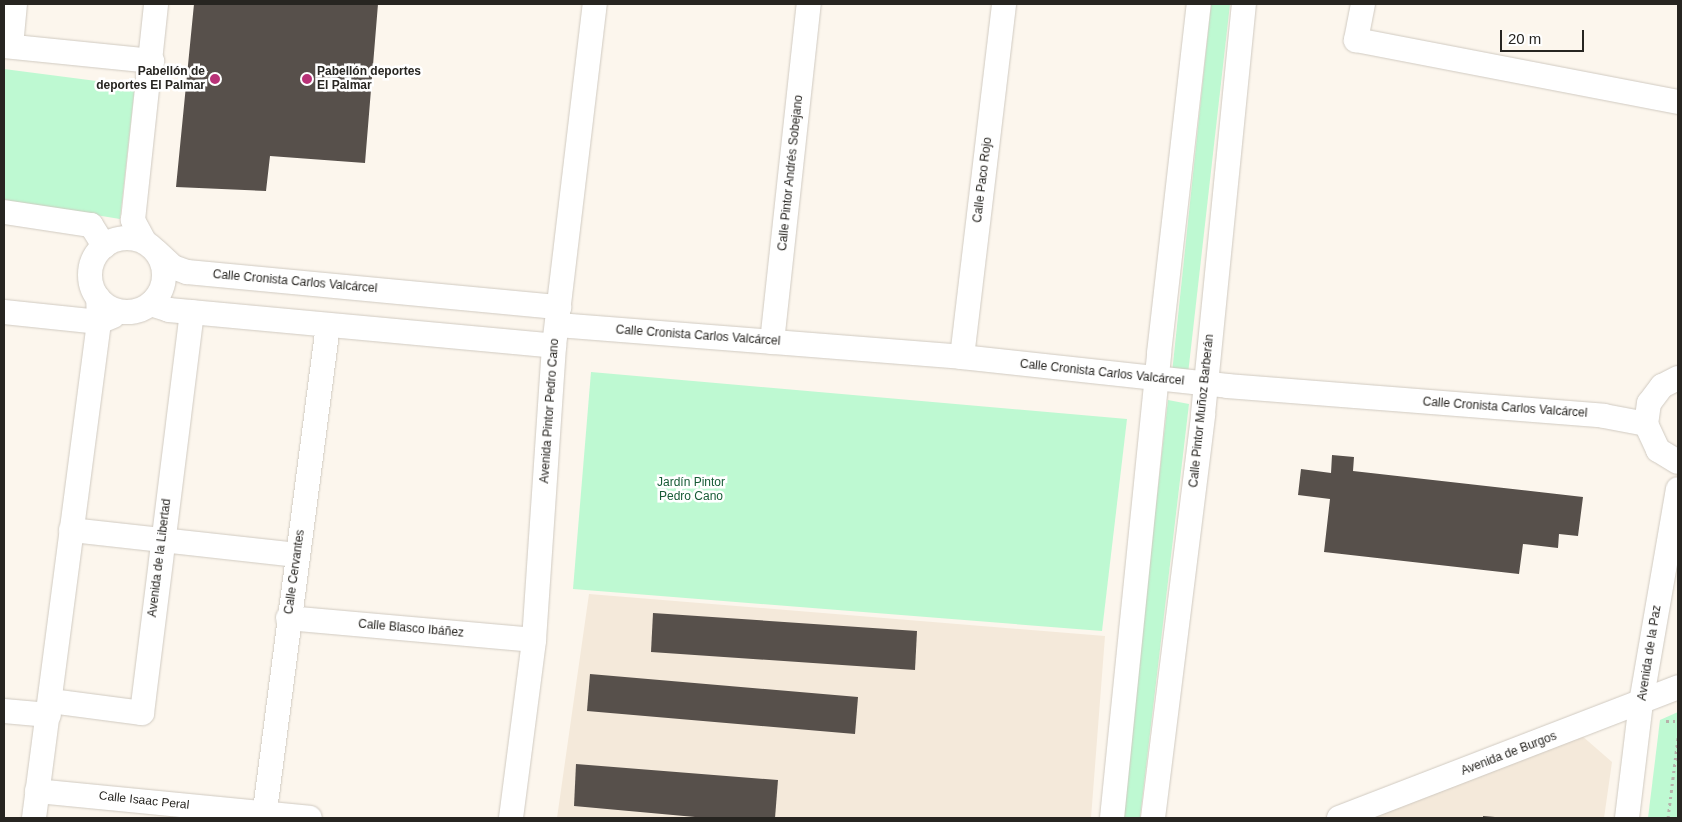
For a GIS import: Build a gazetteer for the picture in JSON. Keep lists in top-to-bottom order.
{
  "streets": {
    "street": [
      "Calle Pintor Andrés Sobejano",
      "Calle Paco Rojo",
      "Calle Cronista Carlos Valcárcel",
      "Avenida Pintor Pedro Cano",
      "Calle Pintor Muñoz Barberán",
      "Avenida de la Libertad",
      "Calle Cervantes",
      "Calle Blasco Ibáñez",
      "Avenida de la Paz",
      "Avenida de Burgos",
      "Calle Isaac Peral"
    ]
  },
  "crossings": [
    ["Calle Pintor Andrés Sobejano", "Calle Cronista Carlos Valcárcel"],
    ["Calle Paco Rojo", "Calle Cronista Carlos Valcárcel"],
    ["Calle Cronista Carlos Valcárcel", "Avenida Pintor Pedro Cano"],
    ["Calle Cronista Carlos Valcárcel", "Calle Pintor Muñoz Barberán"],
    ["Calle Cronista Carlos Valcárcel", "Avenida de la Libertad"],
    ["Calle Cronista Carlos Valcárcel", "Calle Cervantes"],
    ["Avenida Pintor Pedro Cano", "Calle Blasco Ibáñez"],
    ["Calle Cervantes", "Calle Blasco Ibáñez"],
    ["Calle Cervantes", "Calle Isaac Peral"],
    ["Avenida de la Paz", "Avenida de Burgos"]
  ],
  "parks": ["Jardín Pintor Pedro Cano"],
  "places": ["Pabellón de deportes El Palmar", "Pabellón deportes El Palmar"],
  "scale_bar": "20 m"
}
